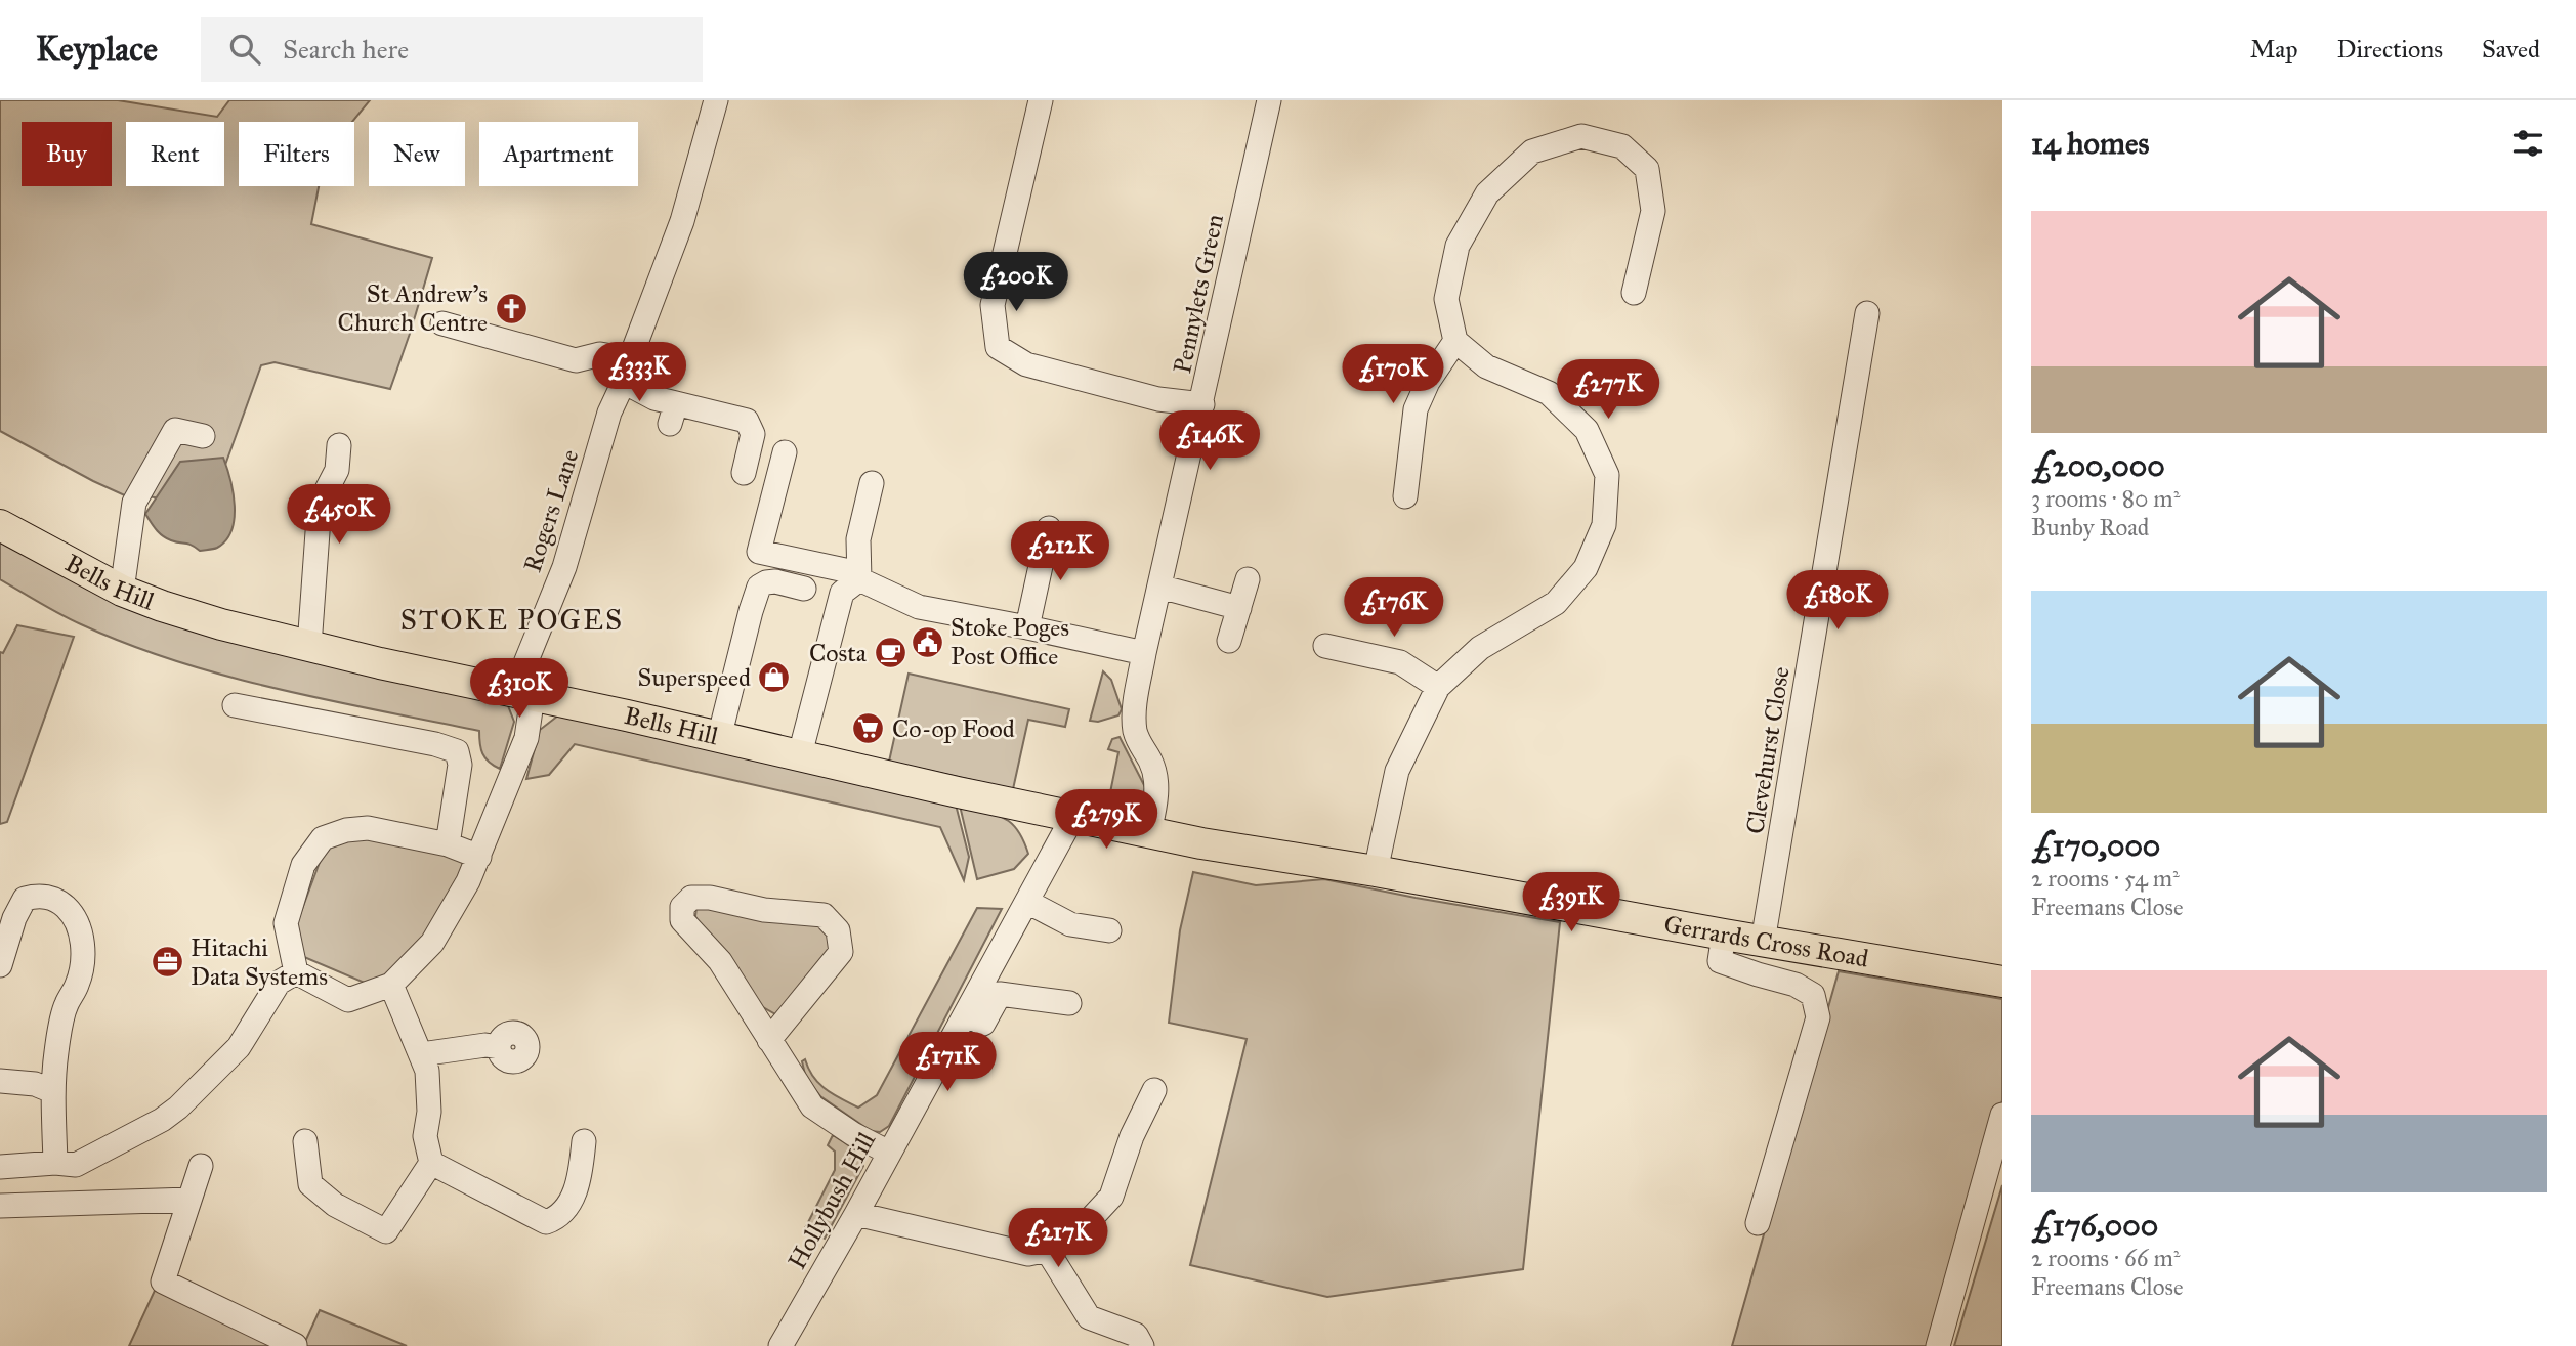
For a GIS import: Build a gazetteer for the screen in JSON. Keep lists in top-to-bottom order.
{
  "streets": {
    "main road": ["Bells Hill", "Gerrards Cross Road"],
    "street": [
      "Pennylets Green",
      "Rogers Lane",
      "Clevehurst Close",
      "Hollybush Hill"
    ]
  },
  "crossings": [
    ["Pennylets Green", "Bells Hill"],
    ["Pennylets Green", "Gerrards Cross Road"],
    ["Rogers Lane", "Bells Hill"],
    ["Bells Hill", "Gerrards Cross Road"],
    ["Bells Hill", "Hollybush Hill"],
    ["Clevehurst Close", "Gerrards Cross Road"]
  ],
  "districts": ["STOKE POGES"],
  "places": {
    "church": ["St Andrew's Church Centre"],
    "public building": ["Stoke Poges Post Office"],
    "cafe": ["Costa"],
    "shop": ["Superspeed"],
    "supermarket": ["Co-op Food"],
    "office": ["Hitachi Data Systems"]
  },
  "page": {
    "header": "Keyplace",
    "search": "Search here",
    "nav": ["Map", "Directions", "Saved"],
    "heading": "14 homes",
    "chip": [
      "Buy",
      "Rent",
      "Filters",
      "New",
      "Apartment"
    ],
    "list": [
      {
        "name": "£200,000",
        "note": "3 rooms · 80 m² · Bunby Road"
      },
      {
        "name": "£170,000",
        "note": "2 rooms · 54 m² · Freemans Close"
      },
      {
        "name": "£176,000",
        "note": "2 rooms · 66 m² · Freemans Close"
      }
    ],
    "price": [
      "£200K",
      "£333K",
      "£170K",
      "£277K",
      "£146K",
      "£450K",
      "£212K",
      "£180K",
      "£176K",
      "£310K",
      "£279K",
      "£391K",
      "£171K",
      "£217K"
    ]
  }
}
